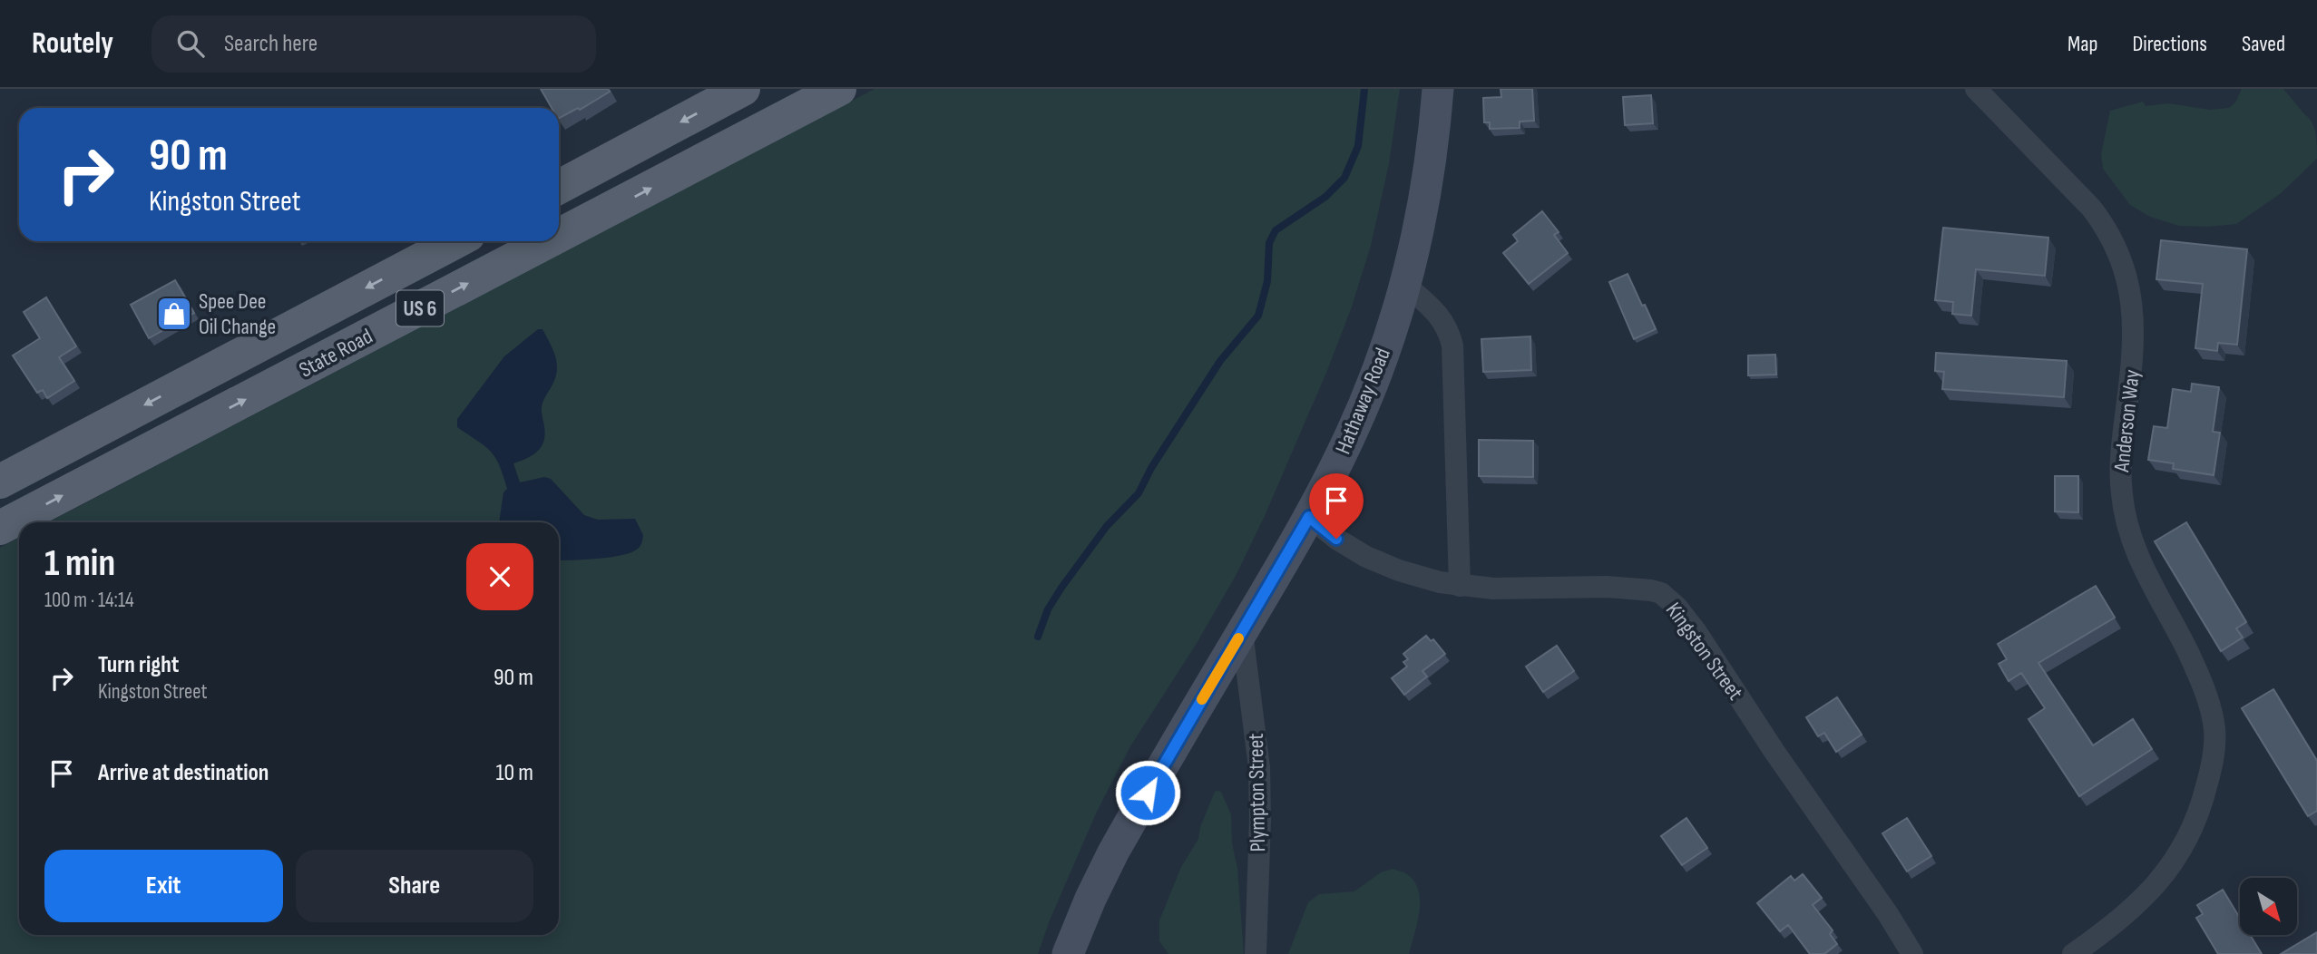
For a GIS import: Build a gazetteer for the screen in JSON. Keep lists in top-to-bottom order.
{
  "streets": {
    "main road": ["US 6", "State Road", "Hathaway Road"],
    "street": ["Anderson Way", "Kingston Street", "Plympton Street"]
  },
  "crossings": [
    ["Hathaway Road", "Kingston Street"],
    ["Hathaway Road", "Plympton Street"]
  ],
  "places": {
    "shop": ["Spee Dee Oil Change"]
  },
  "north": "bottom right",
  "page": {
    "header": "Routely",
    "search": "Search here",
    "nav": ["Map", "Directions", "Saved"],
    "turn": ["90 m", "Kingston Street"],
    "heading": ["1 min", "100 m · 14:14"],
    "list": [
      {
        "name": "Turn right",
        "note": "Kingston Street",
        "value": "90 m"
      },
      {
        "name": "Arrive at destination",
        "value": "10 m"
      }
    ],
    "buttons": ["Exit", "Share"]
  }
}
